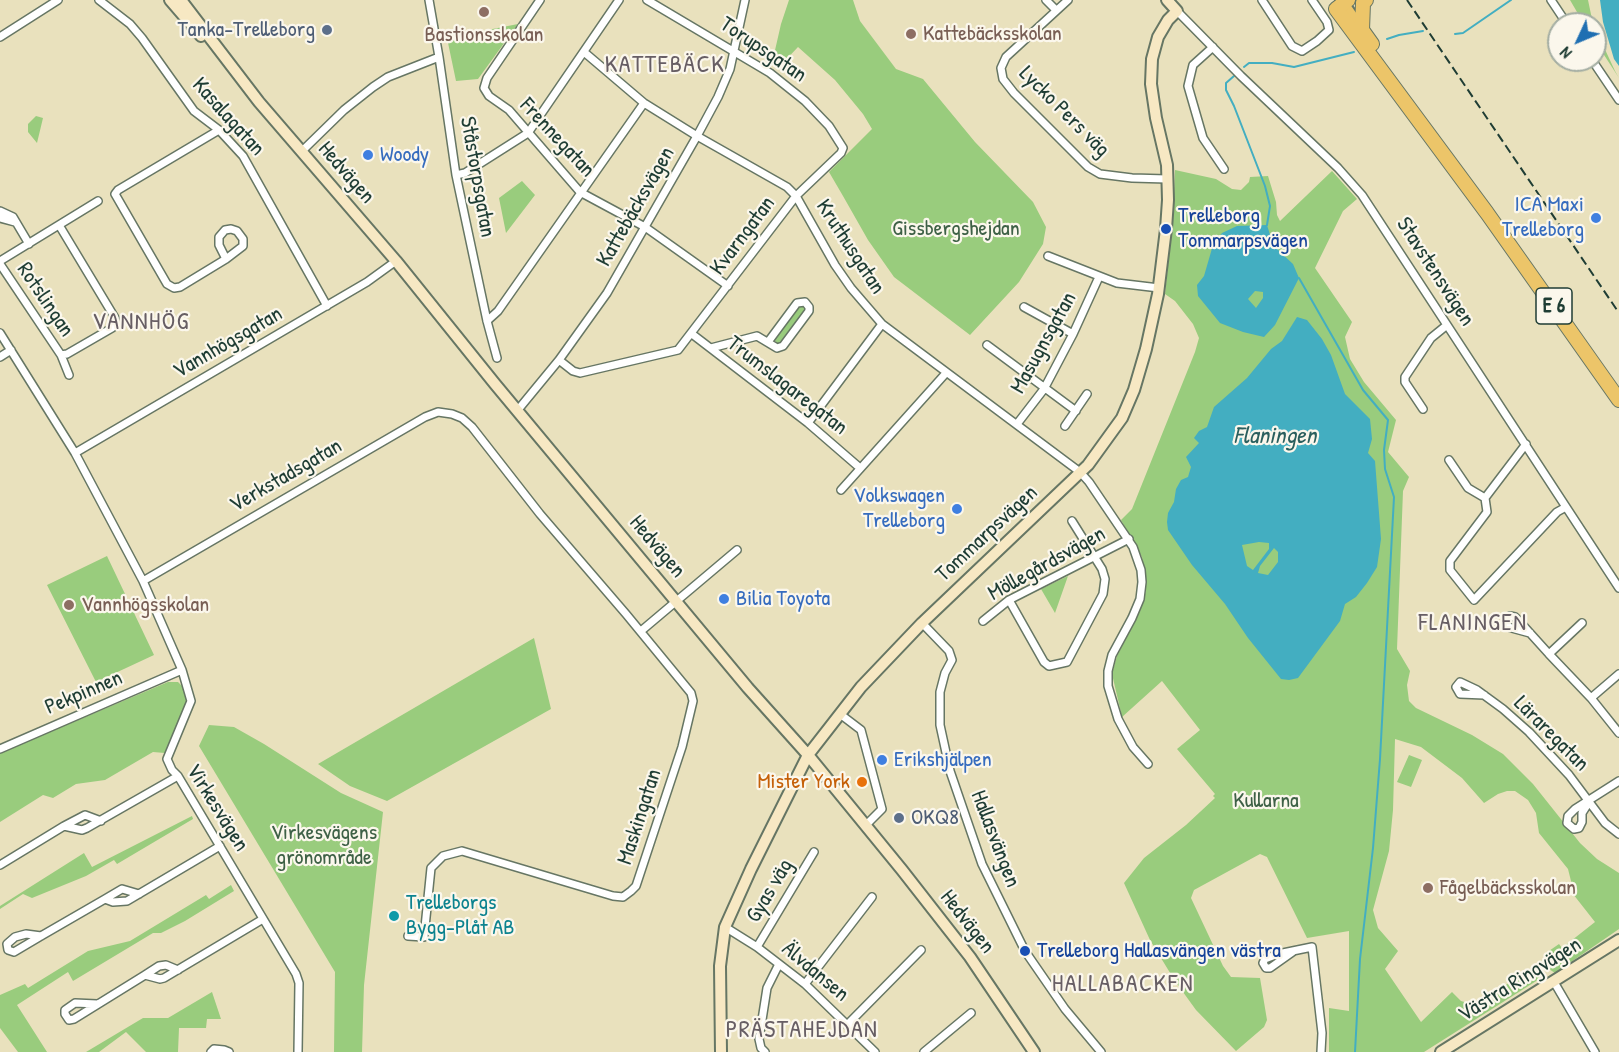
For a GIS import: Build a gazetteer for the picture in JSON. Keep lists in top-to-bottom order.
{
  "streets": {
    "highway": ["E 6"],
    "main road": ["Hedvägen", "Tommarpsvägen", "Västra Ringvägen"],
    "street": [
      "Torupsgatan",
      "Lycko Pers väg",
      "Kasalagatan",
      "Frennegatan",
      "Ståstorpsgatan",
      "Kattebäcksvägen",
      "Kvarngatan",
      "Kruthusgatan",
      "Stavstensvägen",
      "Rotslingan",
      "Vannhögsgatan",
      "Masugnsgatan",
      "Trumslagaregatan",
      "Verkstadsgatan",
      "Möllegårdsvägen",
      "Pekpinnen",
      "Läraregatan",
      "Virkesvägen",
      "Maskingatan",
      "Hallasvängen",
      "Gyas väg",
      "Älvdansen"
    ]
  },
  "crossings": [
    ["Torupsgatan", "Kattebäcksvägen"],
    ["Torupsgatan", "Kvarngatan"],
    ["Lycko Pers väg", "Tommarpsvägen"],
    ["Kasalagatan", "Vannhögsgatan"],
    ["Frennegatan", "Kattebäcksvägen"],
    ["Frennegatan", "Kvarngatan"],
    ["Hedvägen", "Kattebäcksvägen"],
    ["Hedvägen", "Vannhögsgatan"],
    ["Hedvägen", "Tommarpsvägen"],
    ["Kattebäcksvägen", "Kvarngatan"],
    ["Kattebäcksvägen", "Kruthusgatan"],
    ["Kvarngatan", "Kruthusgatan"],
    ["Kvarngatan", "Trumslagaregatan"],
    ["Kruthusgatan", "Masugnsgatan"],
    ["Kruthusgatan", "Tommarpsvägen"],
    ["Kruthusgatan", "Möllegårdsvägen"],
    ["Stavstensvägen", "Tommarpsvägen"],
    ["Vannhögsgatan", "Virkesvägen"],
    ["Verkstadsgatan", "Virkesvägen"],
    ["Verkstadsgatan", "Maskingatan"],
    ["Tommarpsvägen", "Hallasvängen"],
    ["Tommarpsvägen", "Älvdansen"],
    ["Pekpinnen", "Virkesvägen"],
    ["Gyas väg", "Älvdansen"]
  ],
  "districts": [
    "KATTEBÄCK",
    "VANNHÖG",
    "FLANINGEN",
    "HALLABACKEN",
    "PRÄSTAHEJDAN"
  ],
  "water": ["Flaningen"],
  "parks": ["Gissbergshejdan", "Kullarna", "Virkesvägens grönområde"],
  "places": [
    "Bastionsskolan",
    "Tanka-Trelleborg",
    "Kattebäcksskolan",
    "Woody",
    "ICA Maxi Trelleborg",
    "Trelleborg Tommarpsvägen",
    "Volkswagen Trelleborg",
    "Bilia Toyota",
    "Vannhögsskolan",
    "Erikshjälpen",
    "Mister York",
    "OKQ8",
    "Fågelbäcksskolan",
    "Trelleborgs Bygg-Plåt AB",
    "Trelleborg Hallasvängen västra"
  ],
  "north": "bottom left"
}
